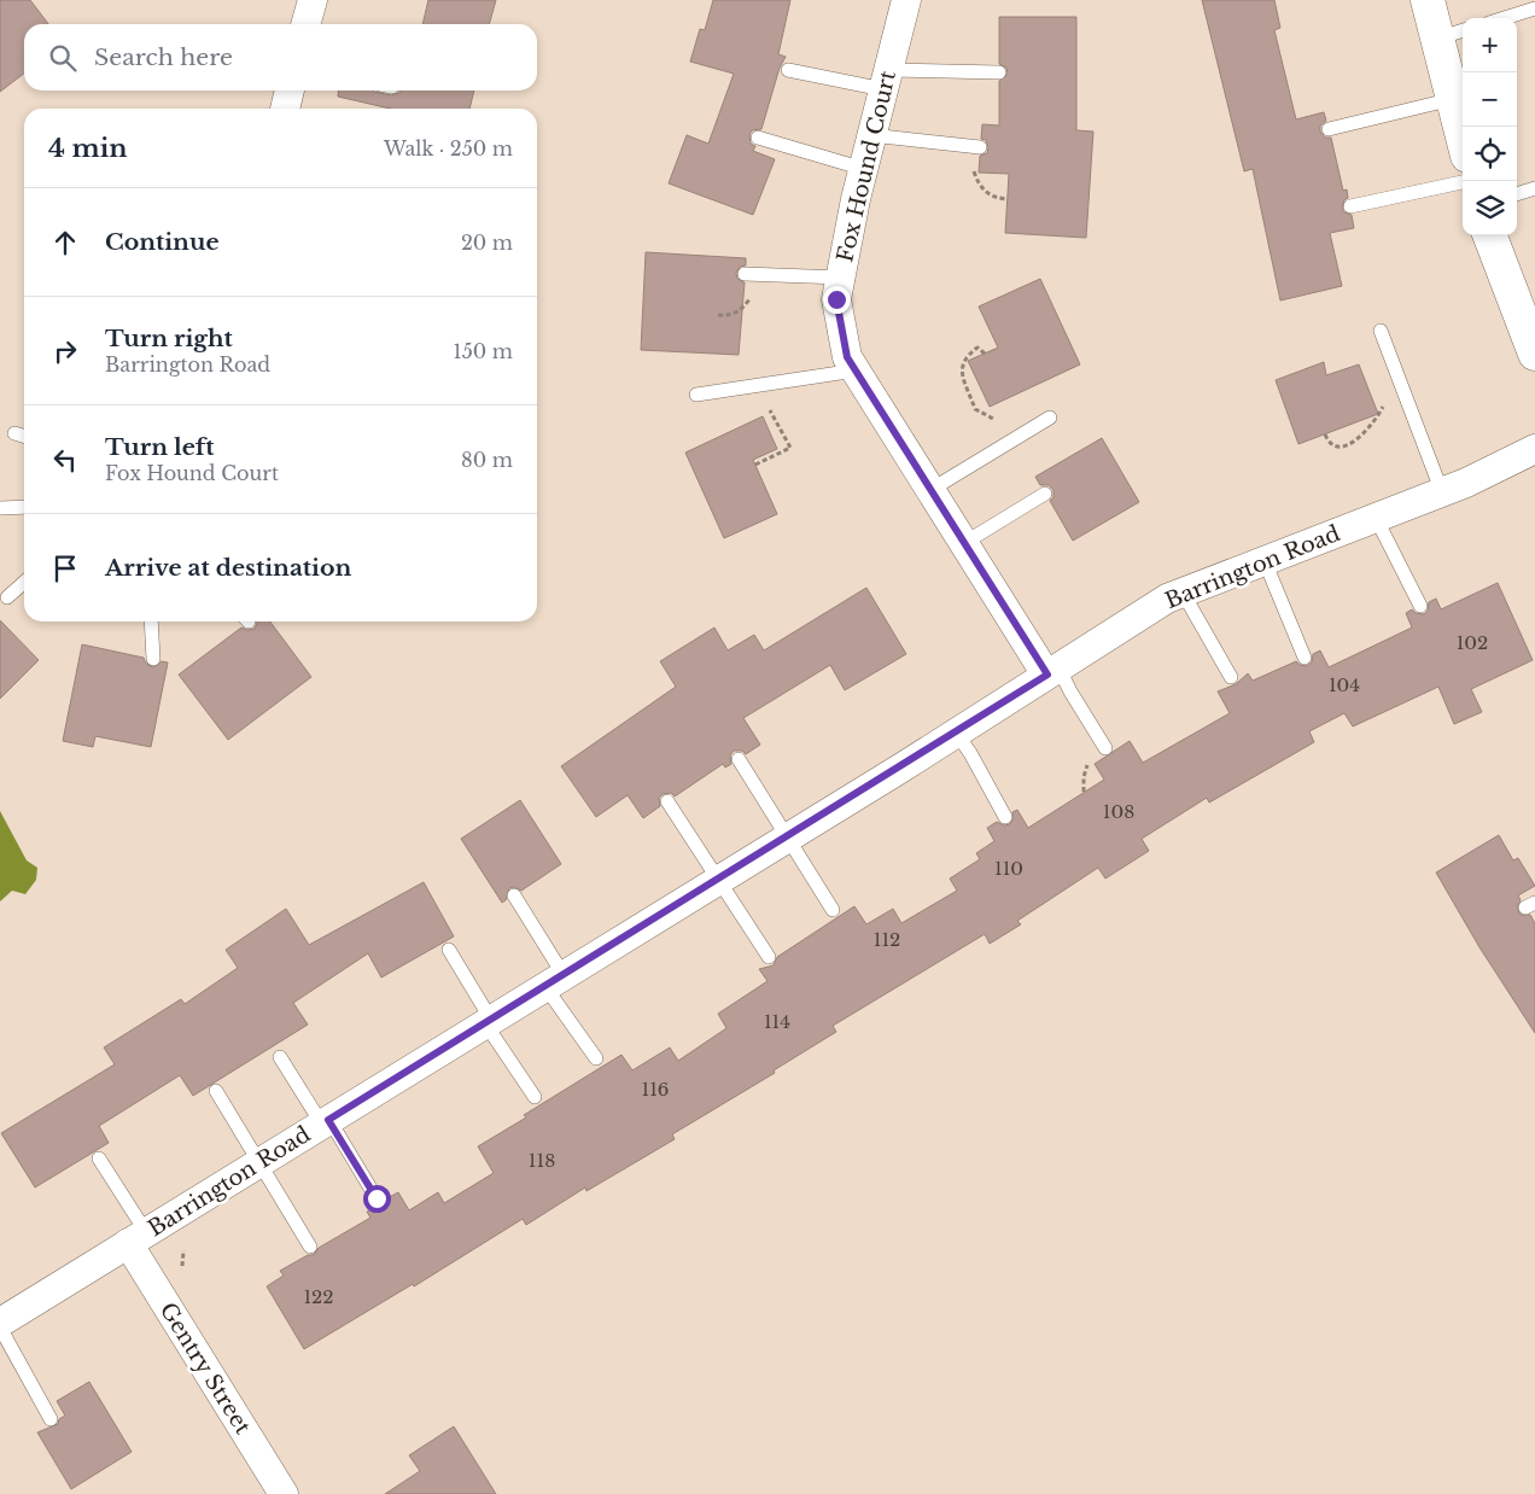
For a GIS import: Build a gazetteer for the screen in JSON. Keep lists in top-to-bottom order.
{
  "streets": {
    "street": ["Fox Hound Court", "Barrington Road", "Gentry Street"]
  },
  "crossings": [
    ["Fox Hound Court", "Barrington Road"],
    ["Barrington Road", "Gentry Street"]
  ],
  "house_numbers": [
    "102",
    "104",
    "108",
    "110",
    "112",
    "114",
    "116",
    "118",
    "122"
  ],
  "page": {
    "map_buttons": ["+", "−"],
    "search": "Search here",
    "heading": ["4 min", "Walk · 250 m"],
    "list": [
      ["Continue", "20 m"],
      ["Turn right", "Barrington Road", "150 m"],
      ["Turn left", "Fox Hound Court", "80 m"],
      "Arrive at destination"
    ]
  }
}
